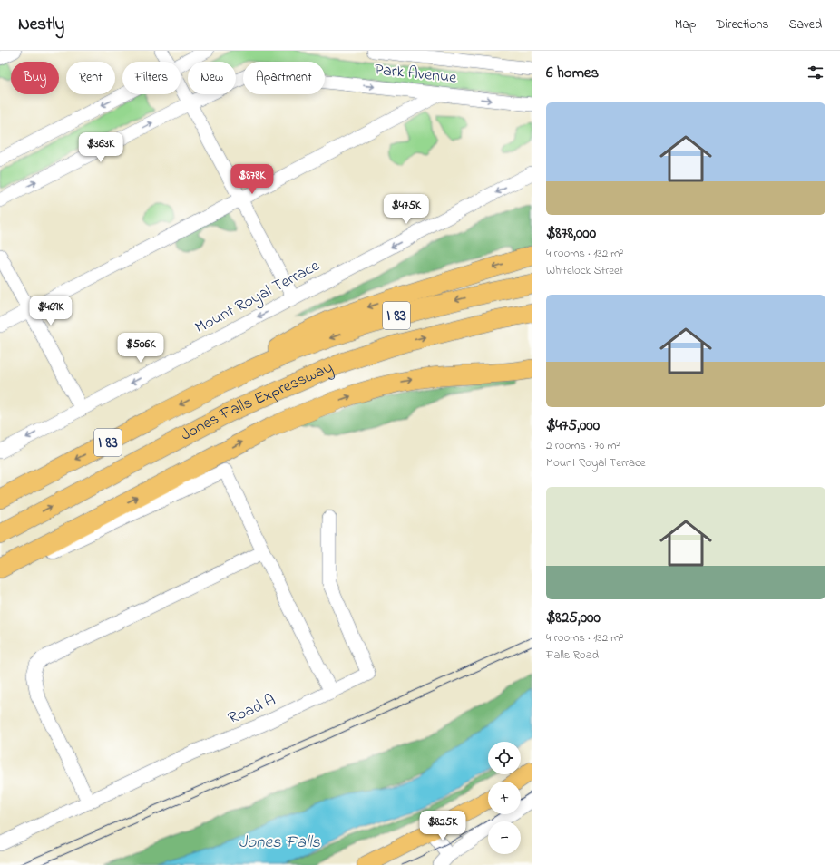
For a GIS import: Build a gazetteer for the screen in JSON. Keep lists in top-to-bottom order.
{
  "streets": {
    "highway": ["I 83", "Jones Falls Expressway"],
    "street": ["Park Avenue", "Mount Royal Terrace", "Road A"]
  },
  "water": ["Jones Falls"],
  "page": {
    "header": "Nestly",
    "nav": ["Map", "Directions", "Saved"],
    "heading": "6 homes",
    "chip": [
      "Buy",
      "Rent",
      "Filters",
      "New",
      "Apartment"
    ],
    "list": [
      {
        "name": "$878,000",
        "note": "4 rooms · 132 m² · Whitelock Street"
      },
      {
        "name": "$475,000",
        "note": "2 rooms · 70 m² · Mount Royal Terrace"
      },
      {
        "name": "$825,000",
        "note": "4 rooms · 132 m² · Falls Road"
      }
    ],
    "price": [
      "$363K",
      "$878K",
      "$475K",
      "$469K",
      "$506K",
      "$825K"
    ],
    "map_buttons": ["+", "−"]
  }
}
